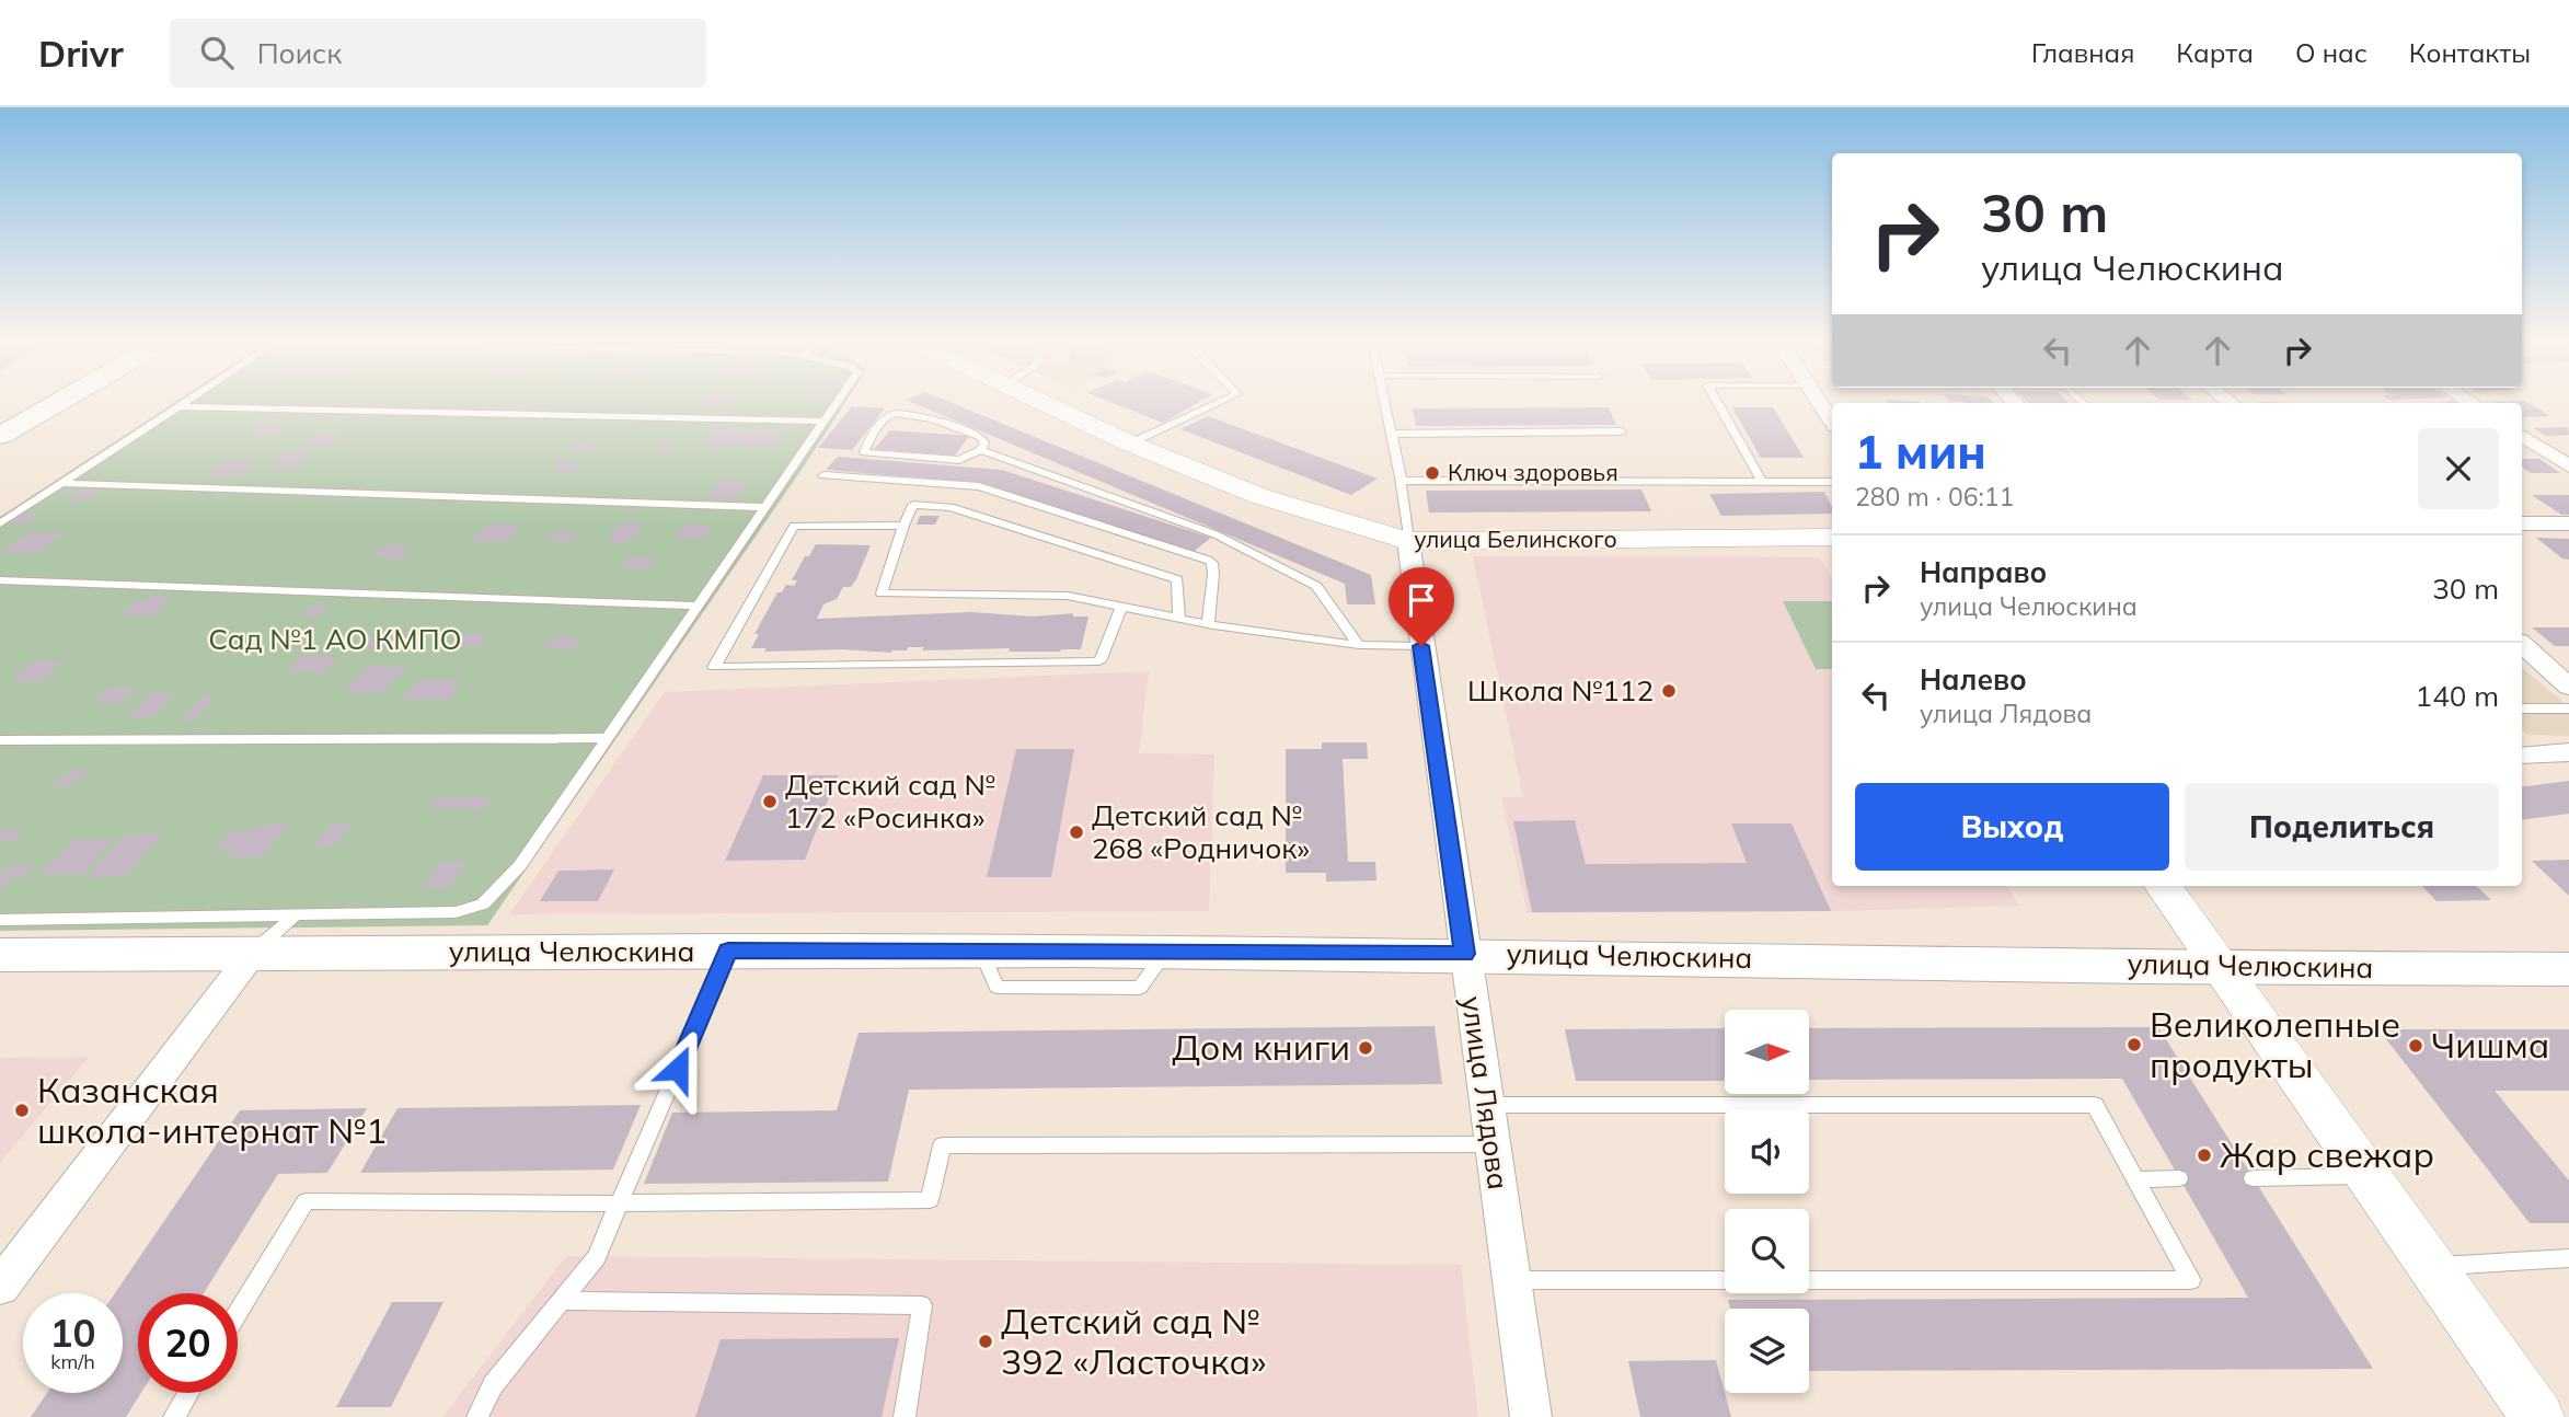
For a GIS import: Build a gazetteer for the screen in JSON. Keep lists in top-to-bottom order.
{
  "streets": {
    "main road": ["улица Челюскина"],
    "street": ["улица Белинского", "улица Лядова"]
  },
  "crossings": [
    ["улица Белинского", "улица Лядова"],
    ["улица Челюскина", "улица Лядова"]
  ],
  "parks": ["Сад №1 АО КМПО"],
  "places": [
    "Ключ здоровья",
    "Школа №112",
    "Детский сад № 172 «Росинка»",
    "Детский сад № 268 «Родничок»",
    "Великолепные продукты",
    "Чишма",
    "Дом книги",
    "Казанская школа-интернат №1",
    "Жар свежар",
    "Детский сад № 392 «Ласточка»"
  ],
  "north": "right",
  "page": {
    "header": "Drivr",
    "search": "Поиск",
    "nav": [
      "Главная",
      "Карта",
      "О нас",
      "Контакты"
    ],
    "turn": ["30 m", "улица Челюскина"],
    "heading": ["1 мин", "280 m · 06:11"],
    "list": [
      {
        "name": "Направо",
        "note": "улица Челюскина",
        "value": "30 m"
      },
      {
        "name": "Налево",
        "note": "улица Лядова",
        "value": "140 m"
      }
    ],
    "buttons": ["Выход", "Поделиться"],
    "speed": "10 km/h",
    "limit": "20"
  }
}
